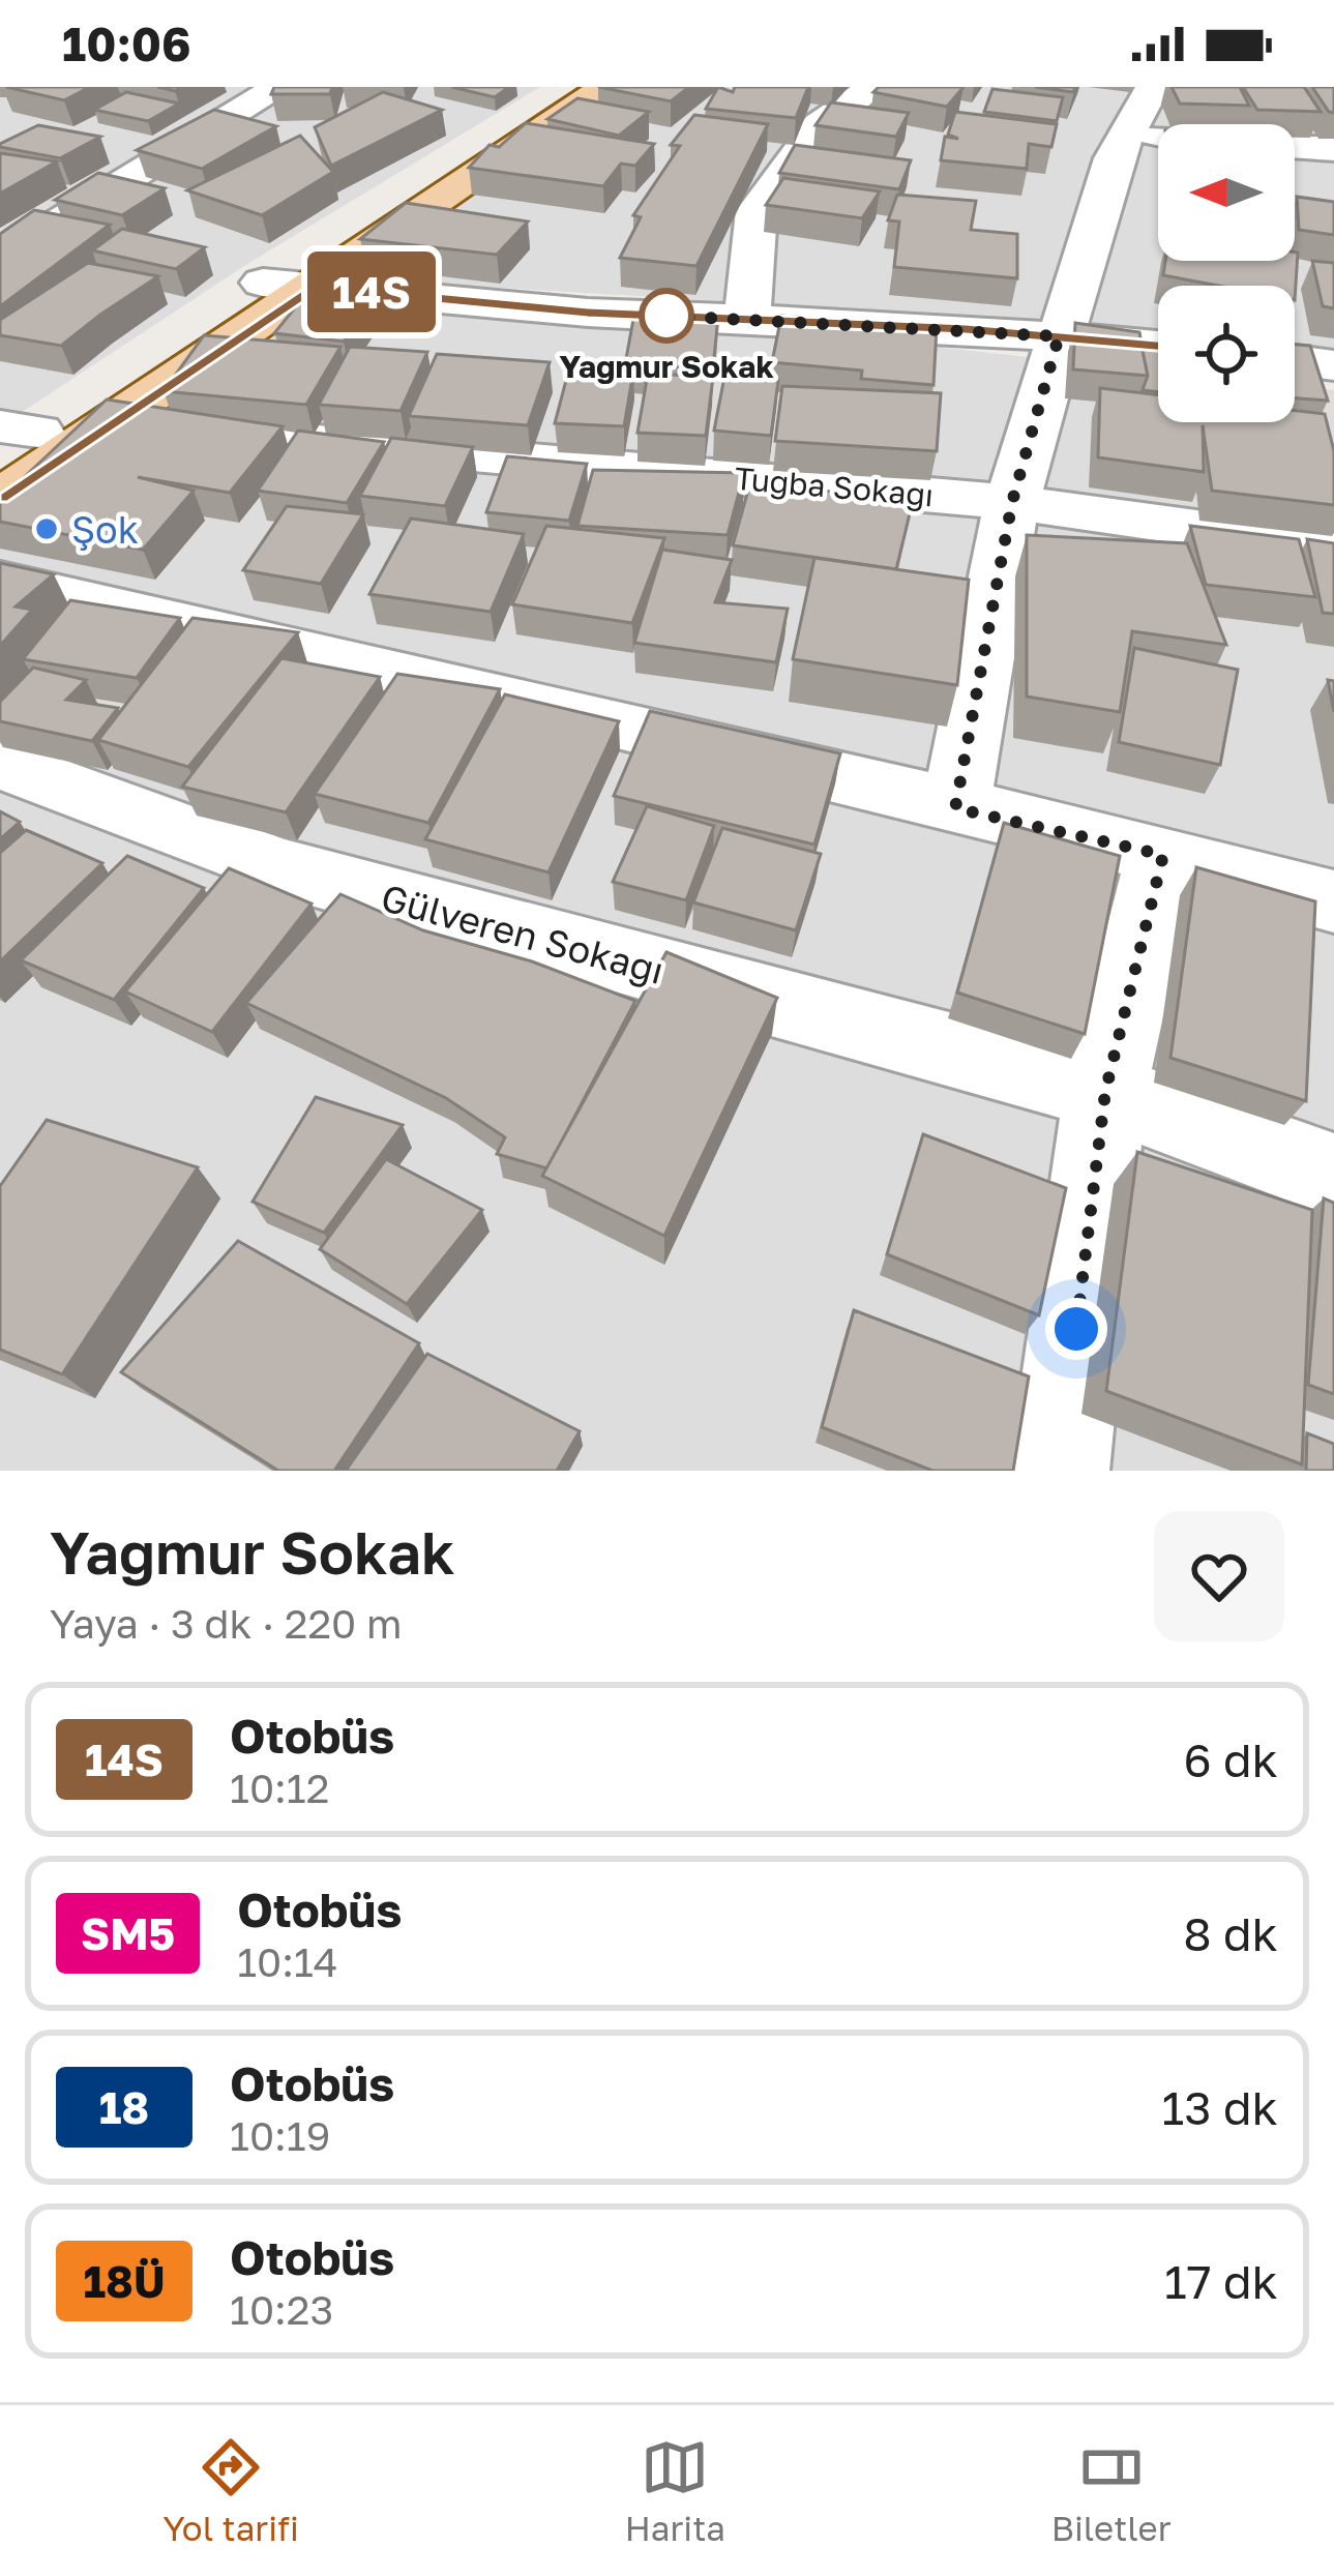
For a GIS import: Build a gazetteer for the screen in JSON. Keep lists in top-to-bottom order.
{
  "streets": {
    "street": ["Tuğba Sokağı", "Gülveren Sokağı"]
  },
  "places": ["Yağmur Sokak", "Şok"],
  "lines": ["bus line 14S"],
  "north": "left",
  "page": {
    "status": "10:06",
    "on_map": "14S",
    "heading": ["Yağmur Sokak", "Yaya · 3 dk · 220 m"],
    "list": [
      {
        "mark": "14S",
        "name": "Otobüs",
        "note": "10:12",
        "value": "6 dk"
      },
      {
        "mark": "SM5",
        "name": "Otobüs",
        "note": "10:14",
        "value": "8 dk"
      },
      {
        "mark": "18",
        "name": "Otobüs",
        "note": "10:19",
        "value": "13 dk"
      },
      {
        "mark": "18Ü",
        "name": "Otobüs",
        "note": "10:23",
        "value": "17 dk"
      }
    ],
    "tabs": ["Yol tarifi", "Harita", "Biletler"]
  }
}
